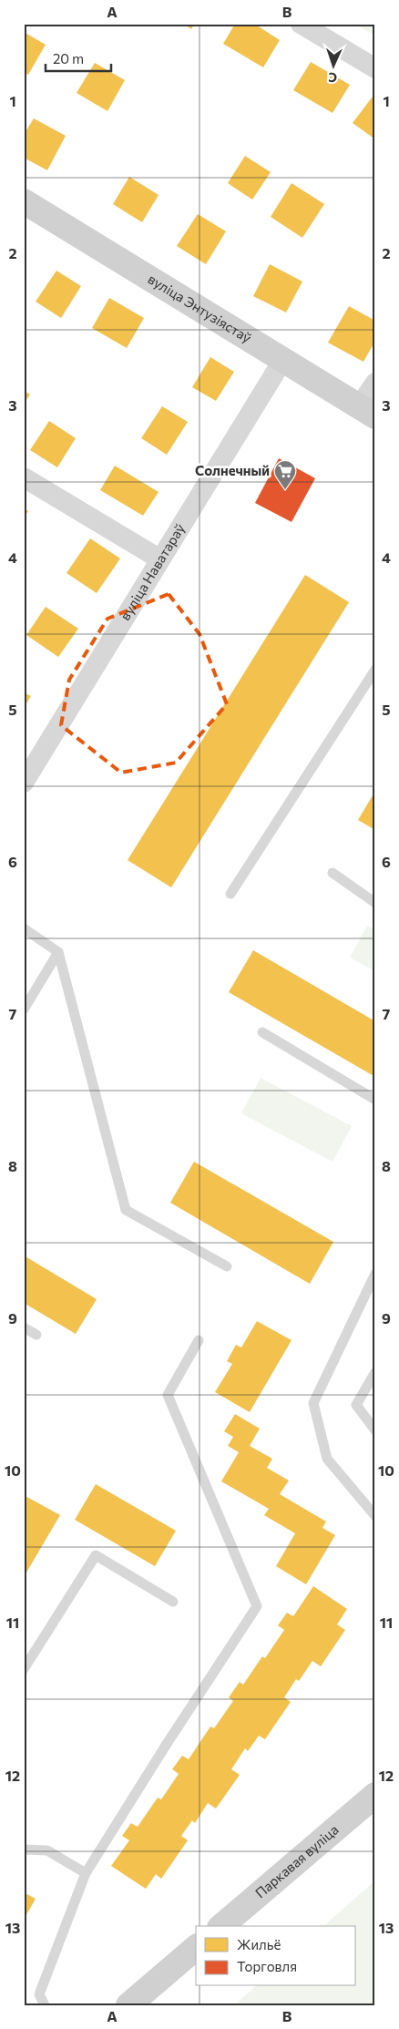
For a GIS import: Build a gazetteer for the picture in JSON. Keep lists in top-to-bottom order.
{
  "streets": {
    "main road": ["вуліца Энтузіястаў", "Паркавая вуліца"],
    "street": ["вуліца Наватараў"]
  },
  "crossings": [
    ["вуліца Энтузіястаў", "вуліца Наватараў"]
  ],
  "places": {
    "supermarket": ["Солнечный"]
  },
  "legend": ["Жильё", "Торговля"],
  "scale_bar": "20 m",
  "north": "bottom",
  "grid": {
    "columns": ["A", "B"],
    "rows": [
      "1",
      "2",
      "3",
      "4",
      "5",
      "6",
      "7",
      "8",
      "9",
      "10",
      "11",
      "12",
      "13"
    ]
  }
}
